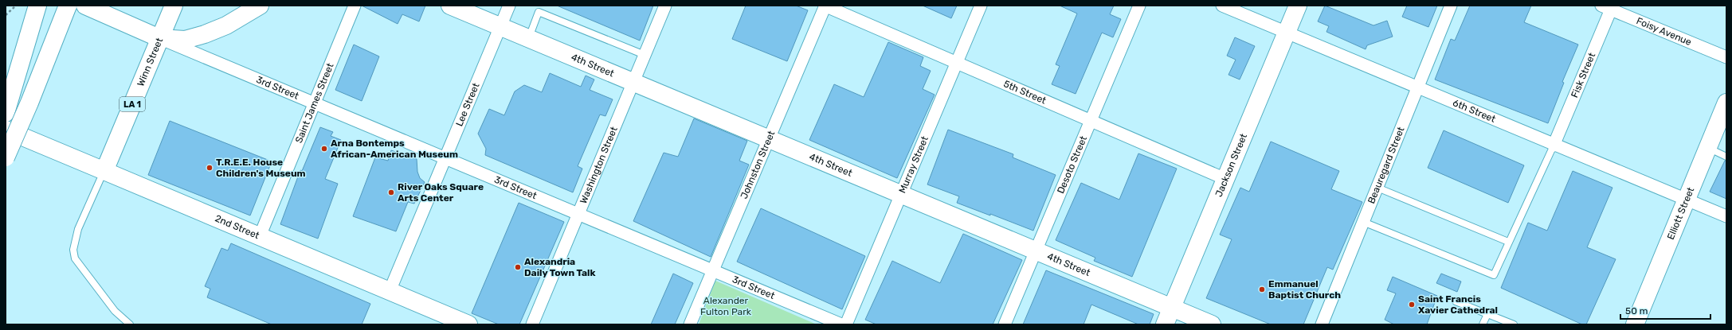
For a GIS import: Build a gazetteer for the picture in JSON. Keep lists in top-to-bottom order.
{
  "streets": {
    "main road": [
      "Winn Street",
      "4th Street",
      "3rd Street",
      "LA 1",
      "Jackson Street",
      "Elliott Street",
      "2nd Street"
    ],
    "street": [
      "Foisy Avenue",
      "Fisk Street",
      "5th Street",
      "Saint James Street",
      "Lee Street",
      "6th Street",
      "Beauregard Street",
      "Washington Street",
      "Johnston Street",
      "Murray Street",
      "Desoto Street"
    ]
  },
  "crossings": [
    ["Foisy Avenue", "Fisk Street"],
    ["Winn Street", "3rd Street"],
    ["Winn Street", "2nd Street"],
    ["4th Street", "Lee Street"],
    ["4th Street", "Jackson Street"],
    ["4th Street", "Washington Street"],
    ["4th Street", "Johnston Street"],
    ["4th Street", "Murray Street"],
    ["4th Street", "Desoto Street"],
    ["Fisk Street", "6th Street"],
    ["3rd Street", "Saint James Street"],
    ["3rd Street", "Lee Street"],
    ["3rd Street", "Washington Street"],
    ["3rd Street", "Johnston Street"],
    ["5th Street", "Jackson Street"],
    ["5th Street", "Johnston Street"],
    ["5th Street", "Murray Street"],
    ["5th Street", "Desoto Street"],
    ["Saint James Street", "2nd Street"],
    ["Lee Street", "2nd Street"],
    ["6th Street", "Jackson Street"],
    ["6th Street", "Beauregard Street"],
    ["6th Street", "Elliott Street"]
  ],
  "parks": ["Alexander Fulton Park"],
  "places": [
    "Arna Bontemps African-American Museum",
    "T.R.E.E. House Children's Museum",
    "River Oaks Square Arts Center",
    "Alexandria Daily Town Talk",
    "Emmanuel Baptist Church",
    "Saint Francis Xavier Cathedral"
  ],
  "scale_bar": "50 m"
}
